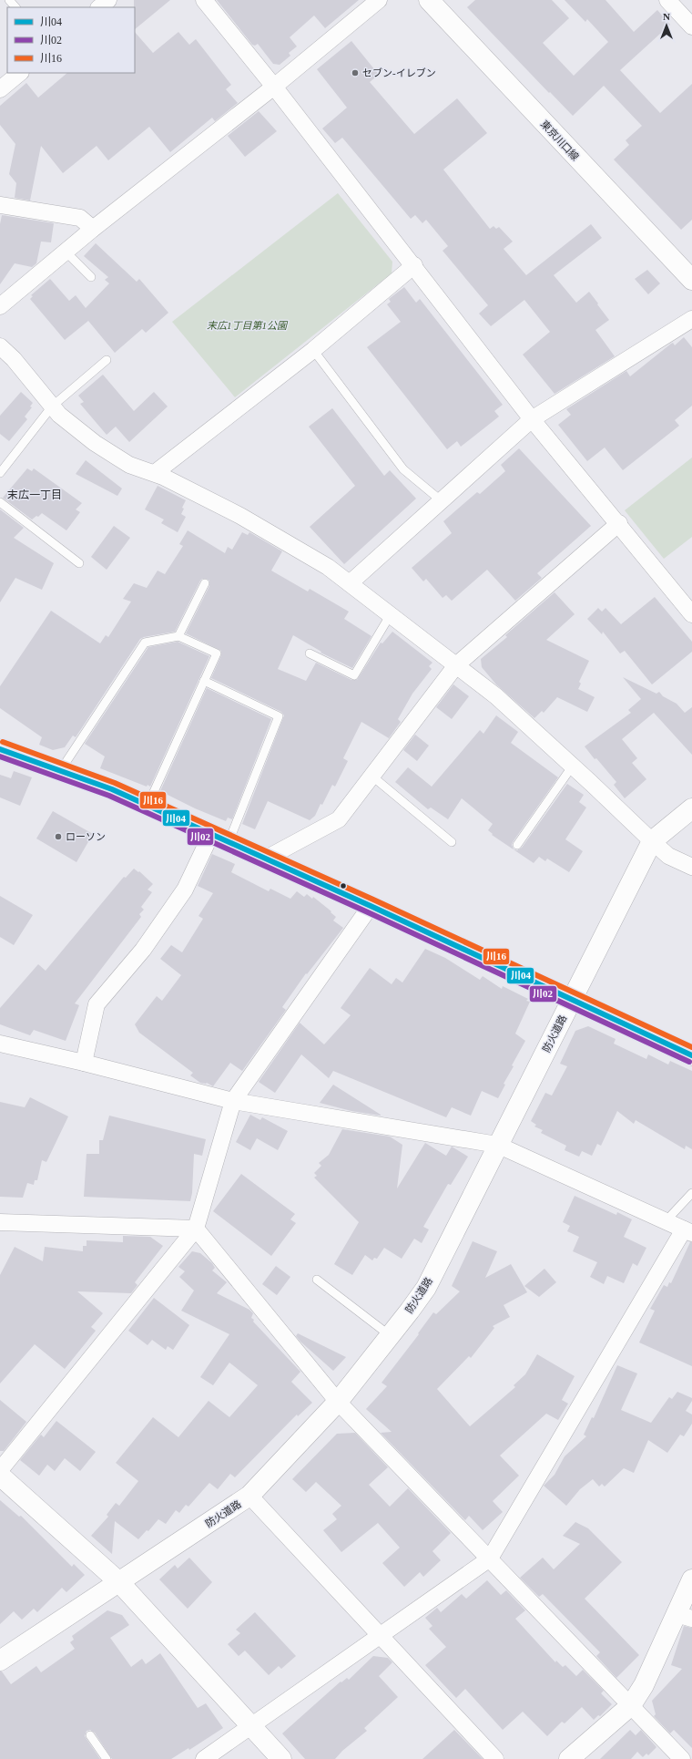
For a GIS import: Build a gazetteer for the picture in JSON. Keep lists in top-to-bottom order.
{
  "streets": {
    "street": ["東京川口線", "防火道路"]
  },
  "districts": ["末広一丁目"],
  "parks": ["末広1丁目第1公園"],
  "places": ["セブン-イレブン", "ローソン"],
  "lines": ["transit line 川16", "transit line 川04", "transit line 川02"],
  "legend": ["川04", "川02", "川16"],
  "north": "top"
}
